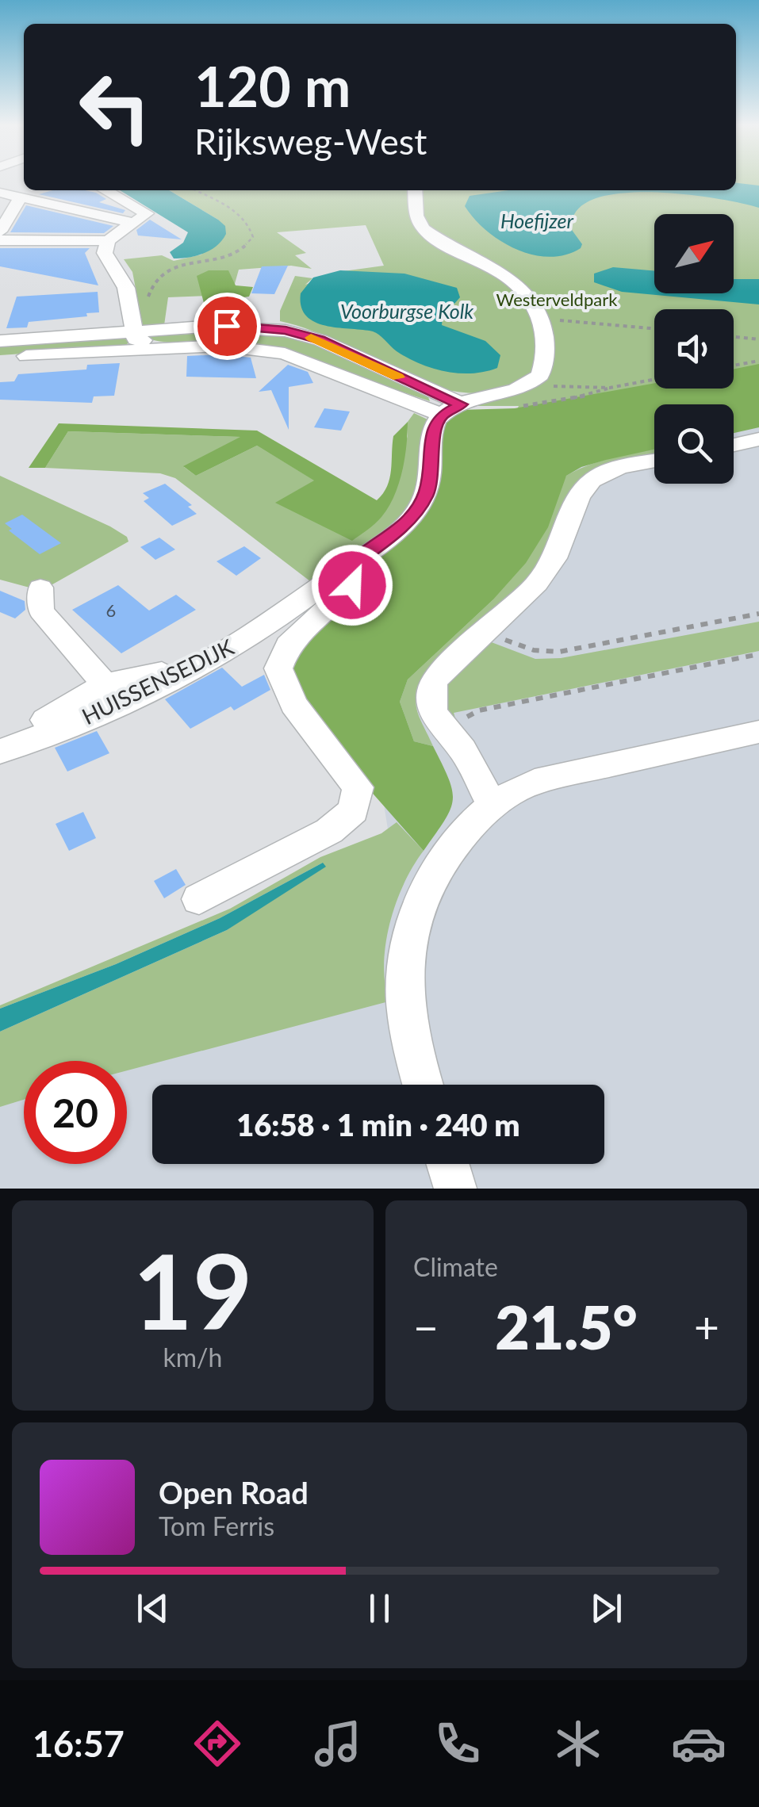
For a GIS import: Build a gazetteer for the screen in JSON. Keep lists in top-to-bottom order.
{
  "streets": {
    "street": ["HUISSENSEDIJK"]
  },
  "water": ["Hoefijzer", "Voorburgse Kolk"],
  "parks": ["Westerveldpark"],
  "house_numbers": ["6"],
  "north": "top right",
  "page": {
    "turn": ["120 m", "Rijksweg-West"],
    "limit": "20",
    "trip": "16:58 · 1 min · 240 m",
    "tile": [
      ["19", "km/h"],
      "Climate"
    ],
    "heat": ["−", "21.5°", "+"],
    "song": ["Open Road", "Tom Ferris"],
    "tabs": "16:57"
  }
}
